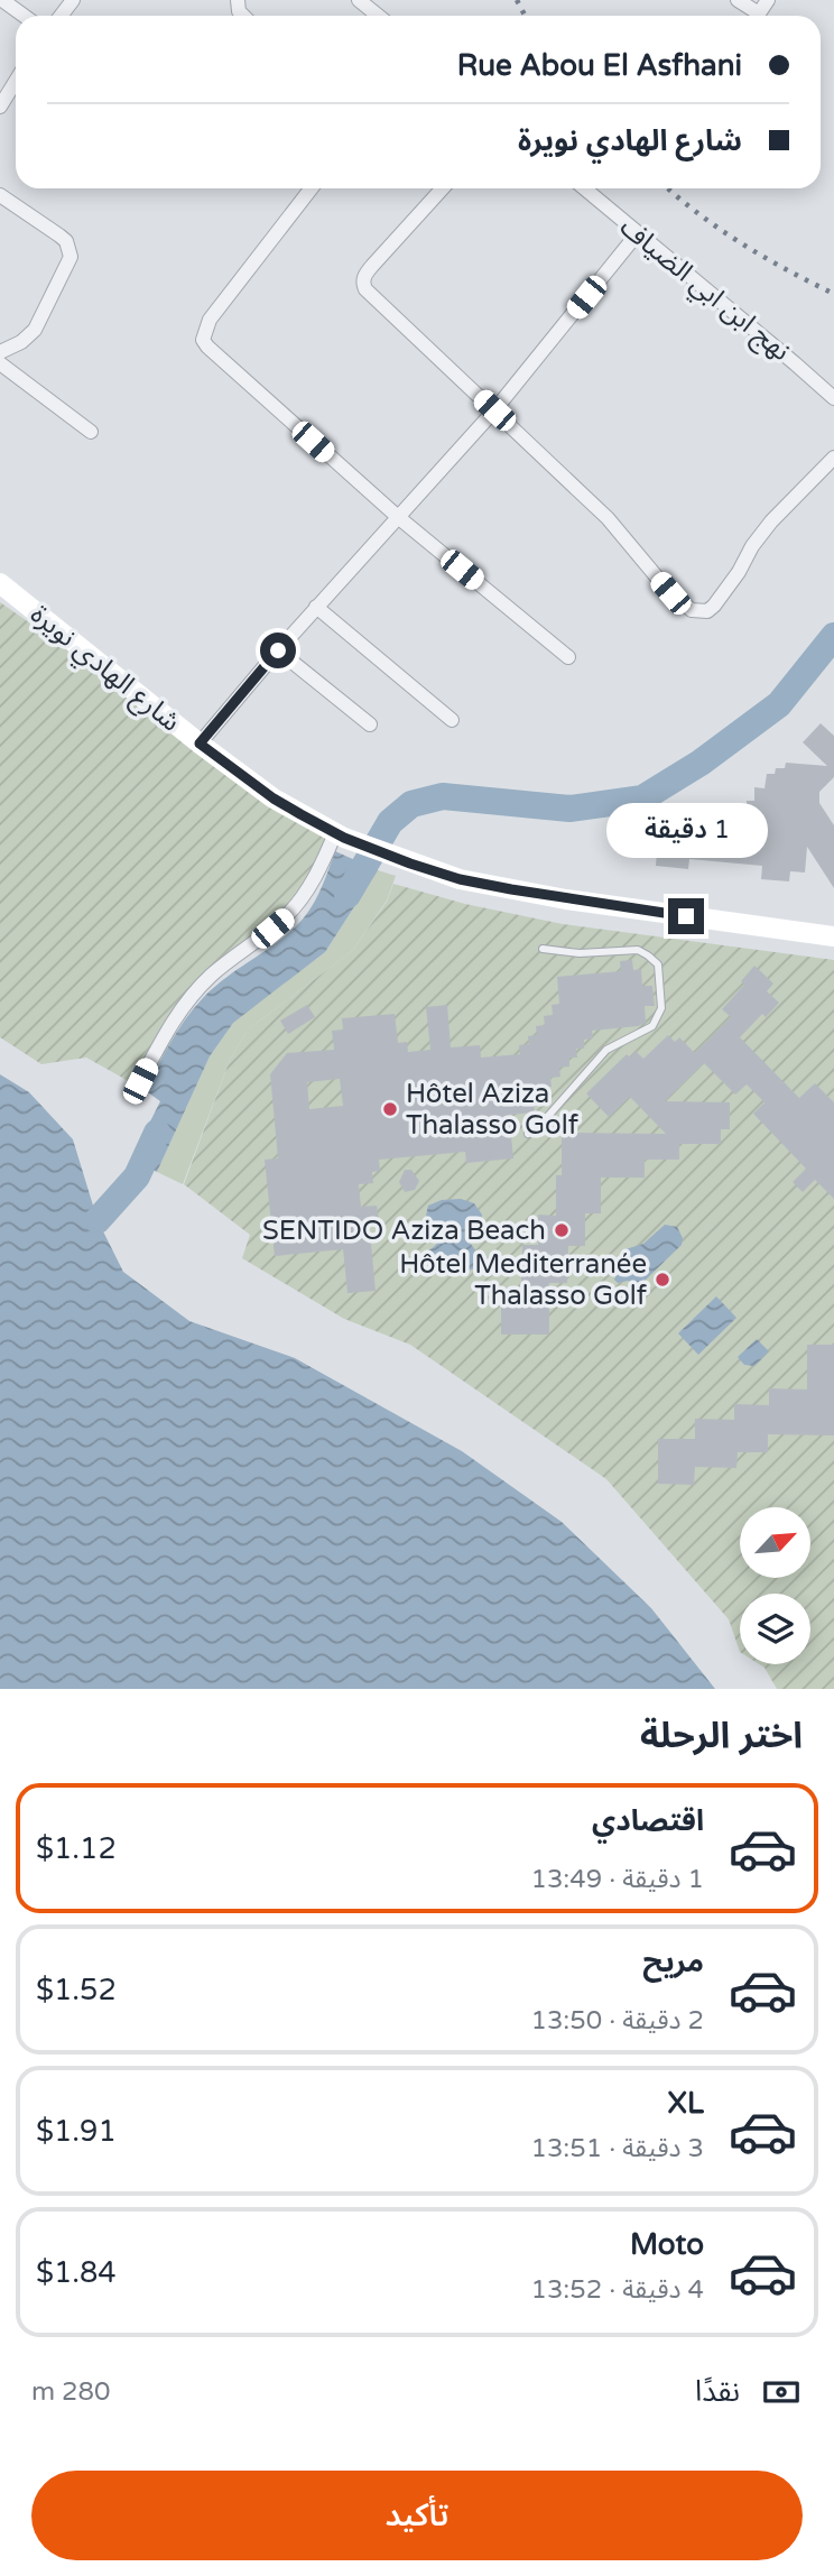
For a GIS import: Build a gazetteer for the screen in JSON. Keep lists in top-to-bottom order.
{
  "streets": {
    "street": ["نهج ابن ابي الضياف", "شارع الهادي نويرة"]
  },
  "places": ["Hôtel Aziza Thalasso Golf", "SENTIDO Aziza Beach", "Hôtel Mediterranée Thalasso Golf"],
  "north": "top right",
  "page": {
    "banner": ["Rue Abou El Asfhani", "شارع الهادي نويرة"],
    "bubble": "1 دقيقة",
    "heading": "اختر الرحلة",
    "list": [
      {
        "name": "اقتصادي",
        "note": "1 دقيقة · 13:49",
        "value": "$1.12"
      },
      {
        "name": "مريح",
        "note": "2 دقيقة · 13:50",
        "value": "$1.52"
      },
      {
        "name": "XL",
        "note": "3 دقيقة · 13:51",
        "value": "$1.91"
      },
      {
        "name": "Moto",
        "note": "4 دقيقة · 13:52",
        "value": "$1.84"
      }
    ],
    "pay": ["نقدًا", "280 m"],
    "buttons": "تأكيد"
  }
}
